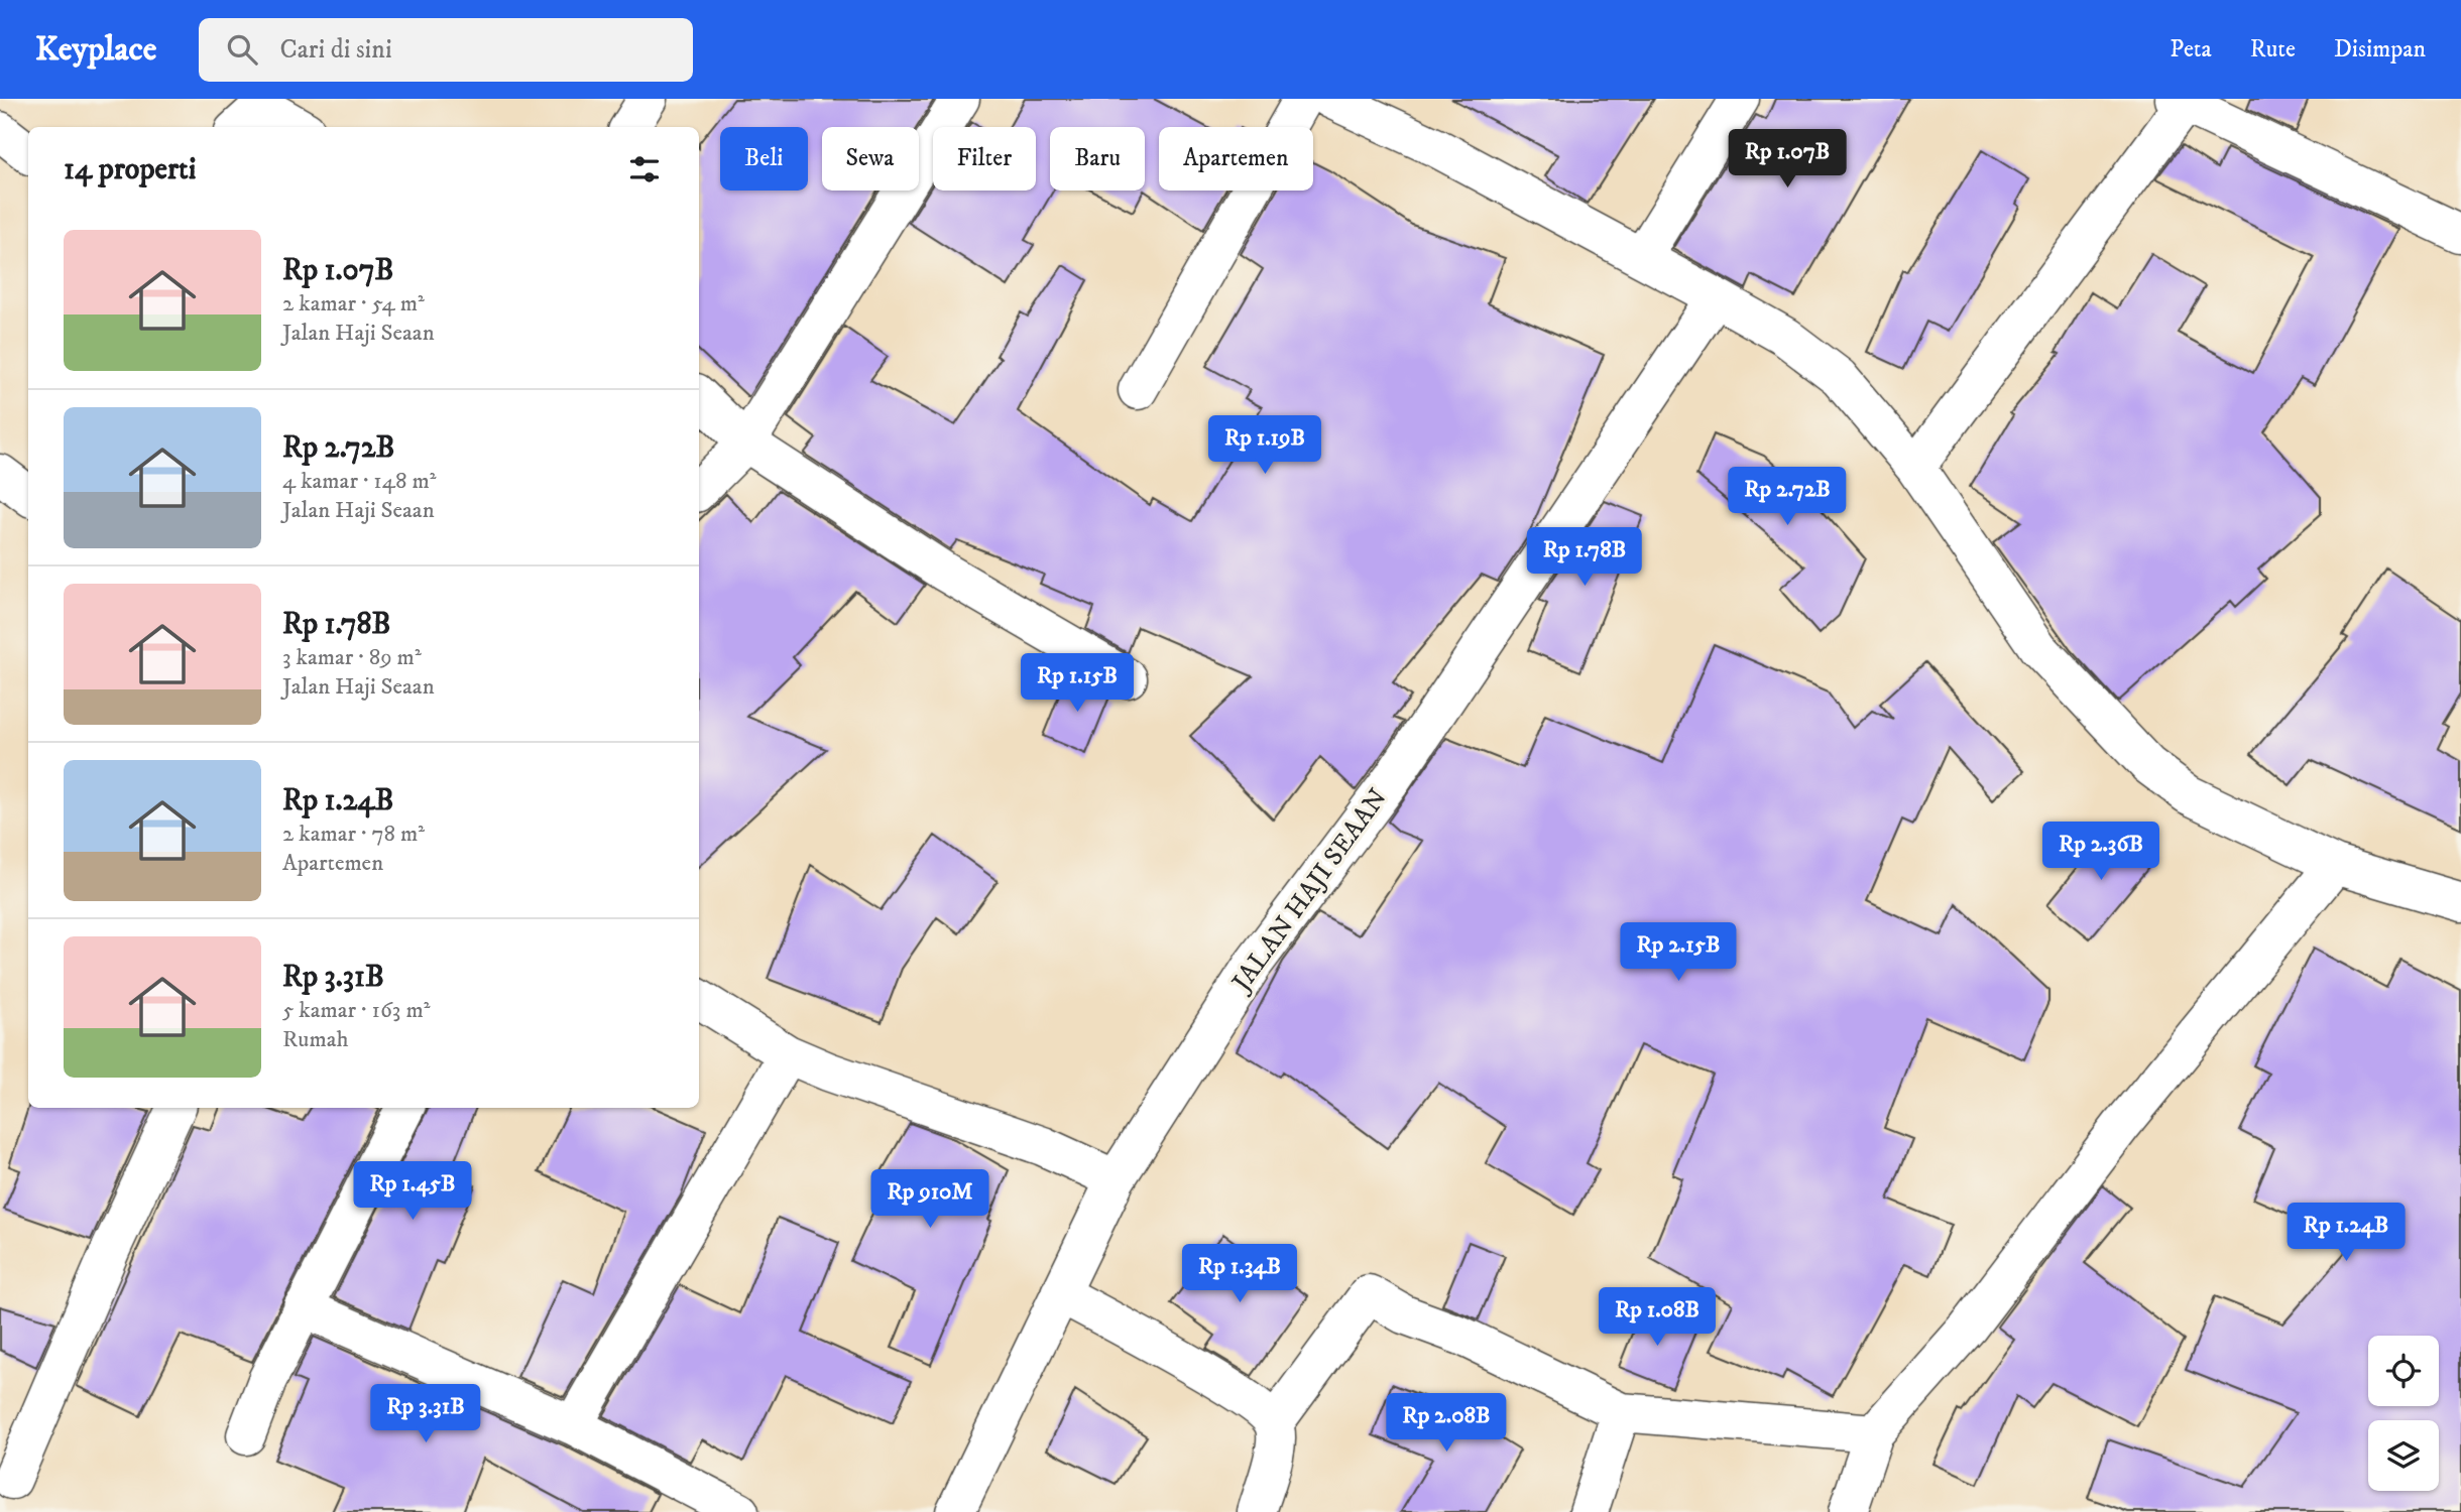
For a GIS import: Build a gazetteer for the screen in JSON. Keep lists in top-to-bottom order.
{
  "streets": {
    "street": ["JALAN HAJI SEAAN"]
  },
  "page": {
    "header": "Keyplace",
    "search": "Cari di sini",
    "nav": ["Peta", "Rute", "Disimpan"],
    "chip": [
      "Beli",
      "Sewa",
      "Filter",
      "Baru",
      "Apartemen"
    ],
    "heading": "14 properti",
    "price": [
      "Rp 1.07B",
      "Rp 1.19B",
      "Rp 2.72B",
      "Rp 1.78B",
      "Rp 1.15B",
      "Rp 2.36B",
      "Rp 2.15B",
      "Rp 1.45B",
      "Rp 910M",
      "Rp 1.24B",
      "Rp 1.34B",
      "Rp 1.08B",
      "Rp 3.31B",
      "Rp 2.08B"
    ],
    "list": [
      {
        "name": "Rp 1.07B",
        "note": "2 kamar · 54 m² · Jalan Haji Seaan"
      },
      {
        "name": "Rp 2.72B",
        "note": "4 kamar · 148 m² · Jalan Haji Seaan"
      },
      {
        "name": "Rp 1.78B",
        "note": "3 kamar · 89 m² · Jalan Haji Seaan"
      },
      {
        "name": "Rp 1.24B",
        "note": "2 kamar · 78 m² · Apartemen"
      },
      {
        "name": "Rp 3.31B",
        "note": "5 kamar · 163 m² · Rumah"
      }
    ]
  }
}
